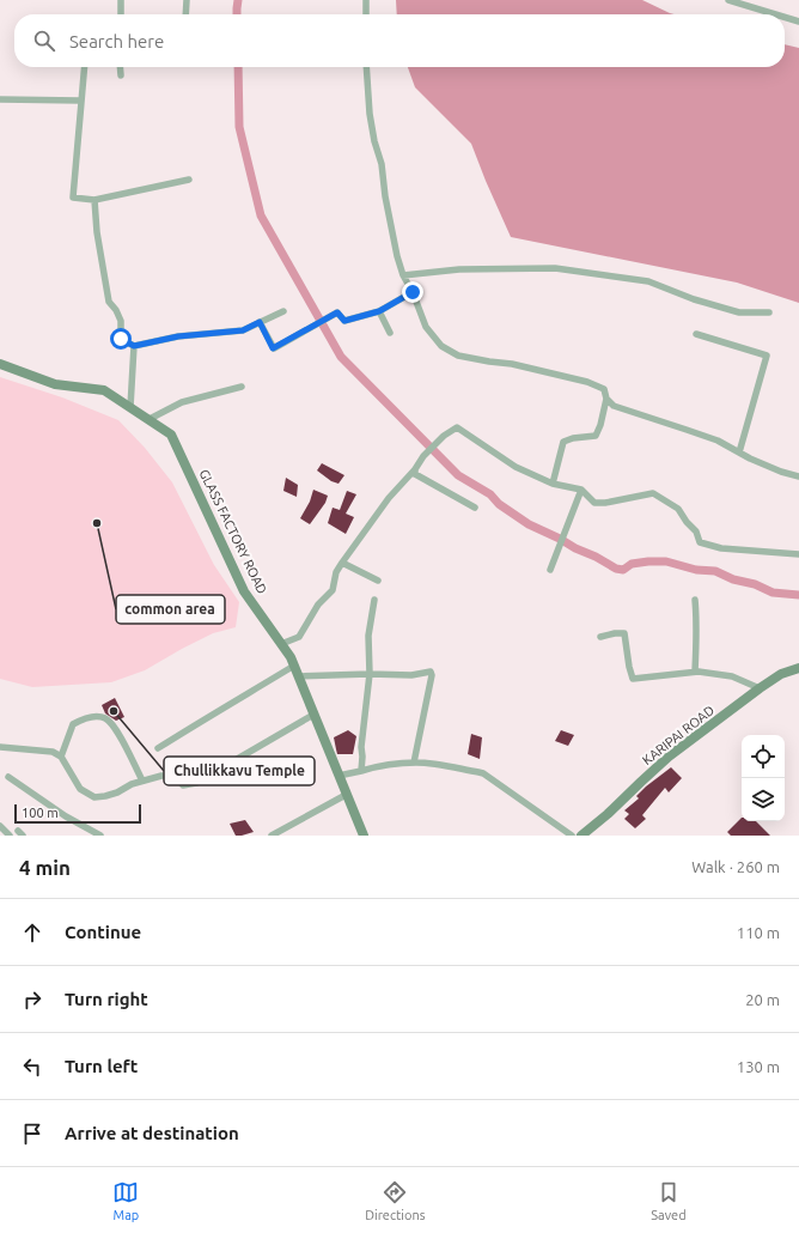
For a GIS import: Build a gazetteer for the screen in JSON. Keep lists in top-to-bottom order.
{
  "streets": {
    "main road": ["GLASS FACTORY ROAD", "KARIPAI ROAD"]
  },
  "places": ["common area", "Chullikkavu Temple"],
  "scale_bar": "100 m",
  "page": {
    "search": "Search here",
    "scale": "100 m",
    "heading": ["4 min", "Walk · 260 m"],
    "list": [
      ["Continue", "110 m"],
      ["Turn right", "20 m"],
      ["Turn left", "130 m"],
      "Arrive at destination"
    ],
    "nav": ["Map", "Directions", "Saved"]
  }
}
